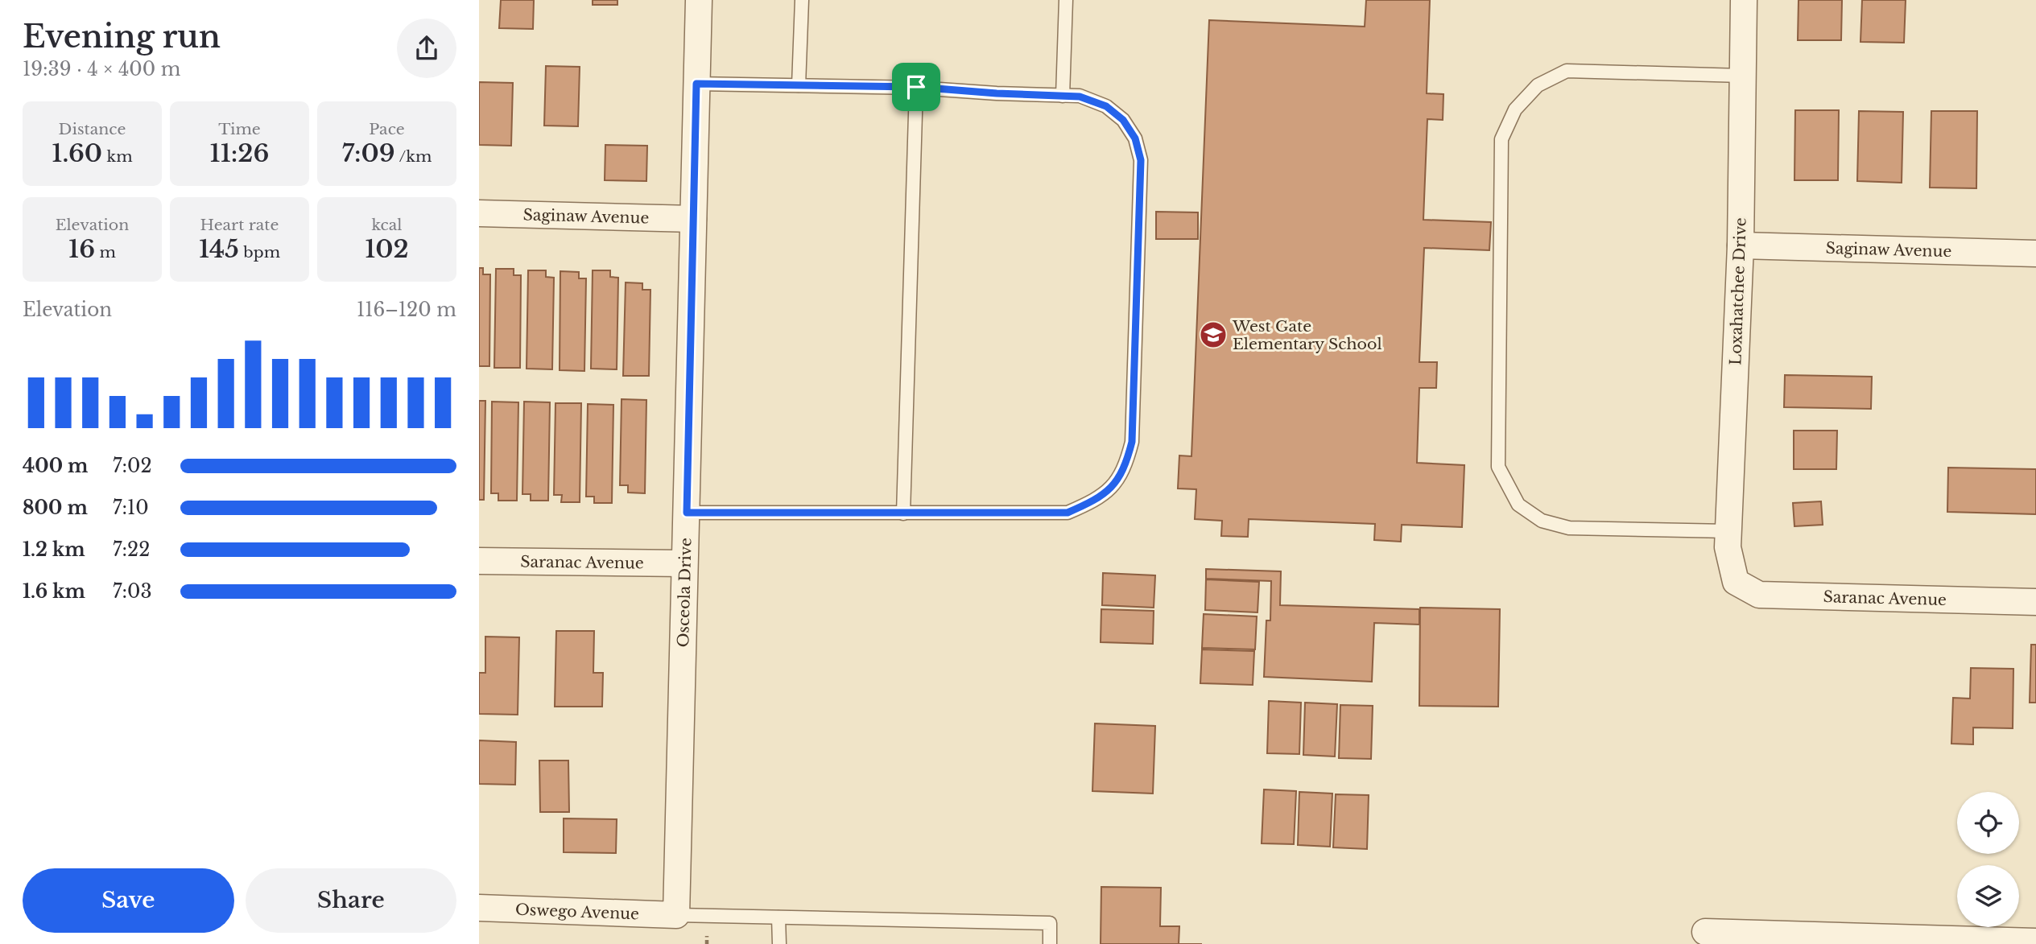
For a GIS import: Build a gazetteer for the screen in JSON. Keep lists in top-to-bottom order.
{
  "streets": {
    "street": [
      "Saginaw Avenue",
      "Loxahatchee Drive",
      "Saranac Avenue",
      "Osceola Drive",
      "Oswego Avenue"
    ]
  },
  "crossings": [
    ["Saginaw Avenue", "Loxahatchee Drive"],
    ["Saginaw Avenue", "Osceola Drive"],
    ["Loxahatchee Drive", "Saranac Avenue"],
    ["Saranac Avenue", "Osceola Drive"],
    ["Osceola Drive", "Oswego Avenue"]
  ],
  "places": {
    "school or university": ["West Gate Elementary School"]
  },
  "page": {
    "heading": ["Evening run", "19:39 · 4 × 400 m"],
    "stats": [
      ["Distance", "1.60 km"],
      ["Time", "11:26"],
      ["Pace", "7:09 /km"],
      ["Elevation", "16 m"],
      ["Heart rate", "145 bpm"],
      ["kcal", "102"]
    ],
    "chart": ["Elevation", "116–120 m"],
    "list": [
      {
        "name": "400 m",
        "note": "7:02"
      },
      {
        "name": "800 m",
        "note": "7:10"
      },
      {
        "name": "1.2 km",
        "note": "7:22"
      },
      {
        "name": "1.6 km",
        "note": "7:03"
      }
    ],
    "buttons": ["Save", "Share"]
  }
}
